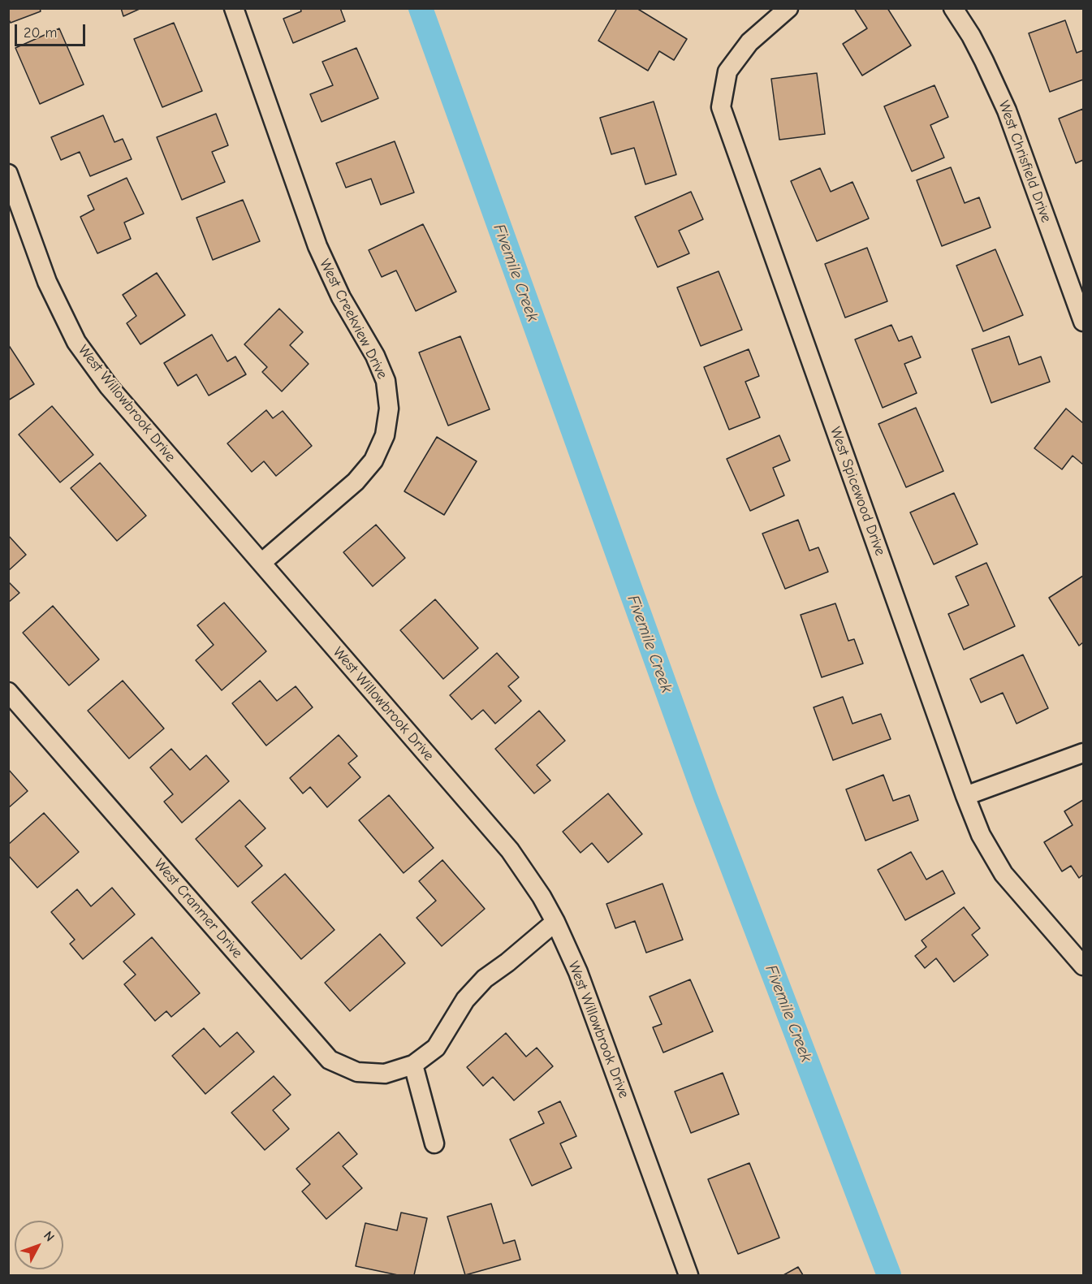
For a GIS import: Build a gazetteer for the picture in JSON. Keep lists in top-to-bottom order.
{
  "streets": {
    "street": [
      "West Chrisfield Drive",
      "West Creekview Drive",
      "West Willowbrook Drive",
      "West Spicewood Drive",
      "West Cranmer Drive"
    ]
  },
  "crossings": [
    ["West Creekview Drive", "West Willowbrook Drive"],
    ["West Willowbrook Drive", "West Cranmer Drive"]
  ],
  "water": ["Fivemile Creek"],
  "scale_bar": "20 m",
  "north": "top right"
}
